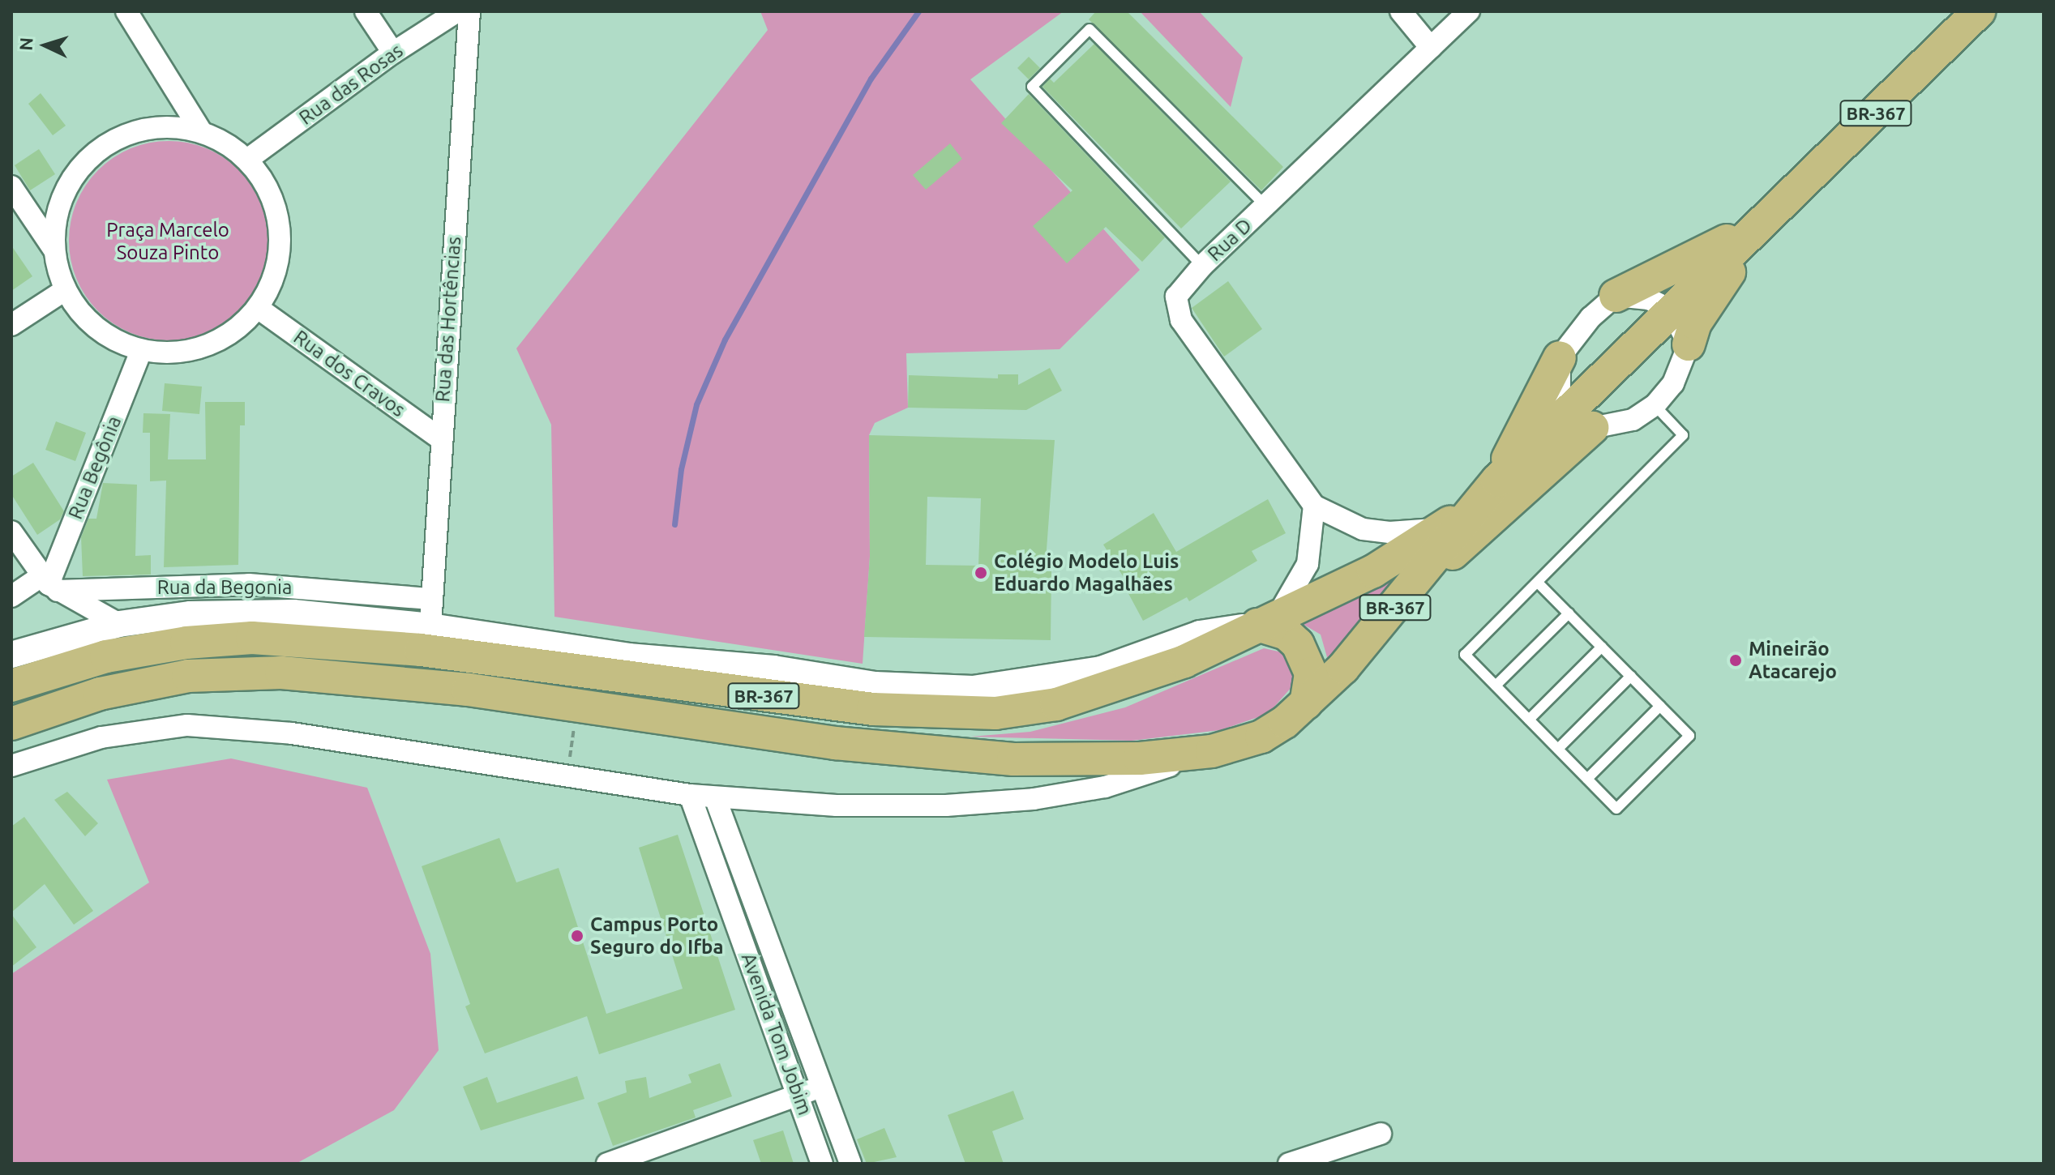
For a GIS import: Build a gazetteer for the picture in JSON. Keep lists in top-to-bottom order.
{
  "streets": {
    "main road": ["BR-367"],
    "street": [
      "Rua das Rosas",
      "Rua D",
      "Rua das Hortências",
      "Rua dos Cravos",
      "Rua Begônia",
      "Rua da Begonia",
      "Avenida Tom Jobim"
    ]
  },
  "crossings": [
    ["Rua das Rosas", "Rua dos Cravos"],
    ["Rua das Rosas", "Rua Begônia"],
    ["BR-367", "Rua D"],
    ["Rua das Hortências", "Rua dos Cravos"],
    ["Rua das Hortências", "Rua da Begonia"],
    ["Rua dos Cravos", "Rua Begônia"],
    ["Rua Begônia", "Rua da Begonia"]
  ],
  "parks": ["Praça Marcelo Souza Pinto"],
  "places": ["Colégio Modelo Luis Eduardo Magalhães", "Mineirão Atacarejo", "Campus Porto Seguro do Ifba"],
  "north": "left"
}
